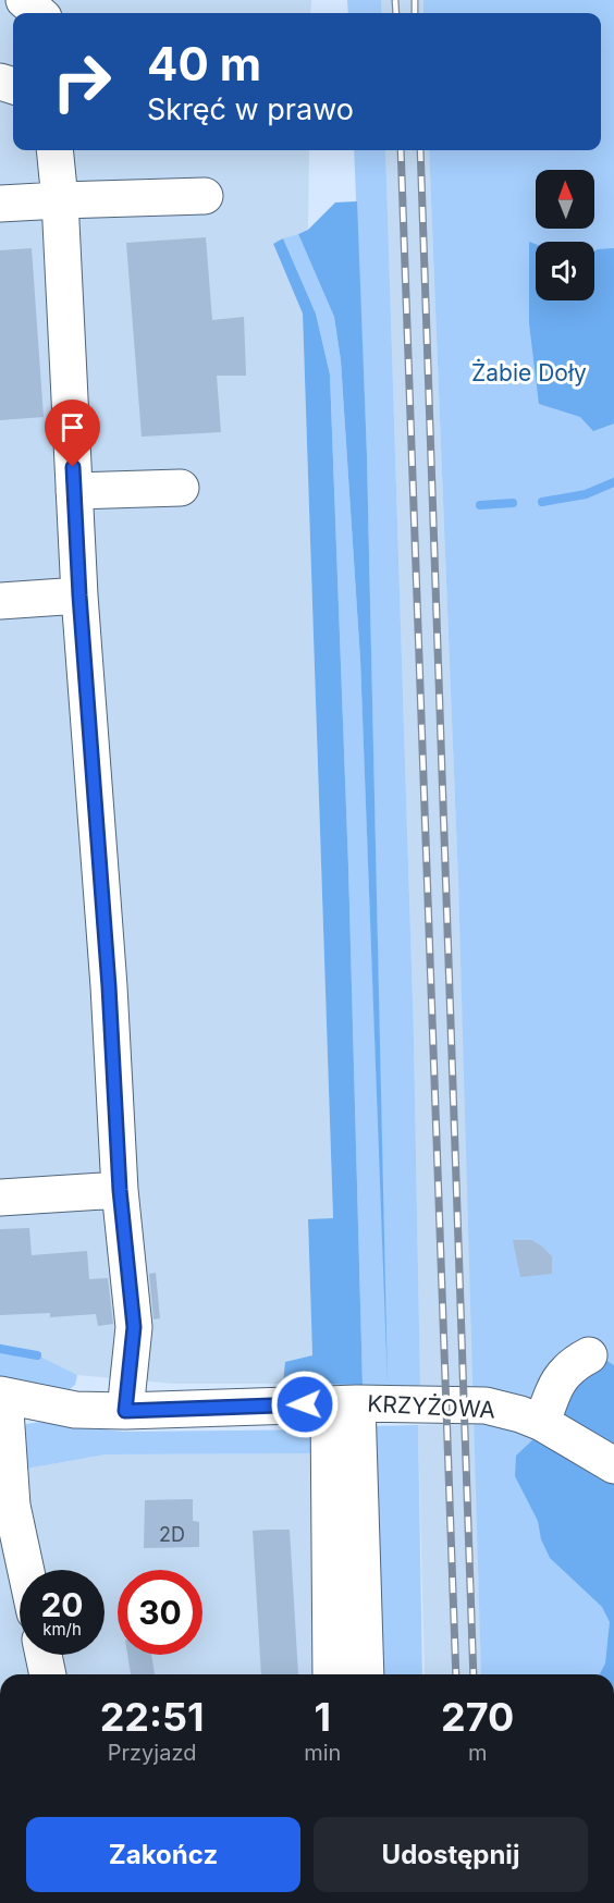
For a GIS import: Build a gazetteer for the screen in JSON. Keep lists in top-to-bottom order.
{
  "streets": {
    "street": ["KRZYŻOWA"]
  },
  "parks": ["Żabie Doły"],
  "house_numbers": ["2D"],
  "north": "top",
  "page": {
    "turn": ["40 m", "Skręć w prawo"],
    "speed": "20 km/h",
    "limit": "30",
    "eta": [
      "22:51",
      "Przyjazd",
      "1",
      "min",
      "270",
      "m"
    ],
    "buttons": ["Zakończ", "Udostępnij"]
  }
}
